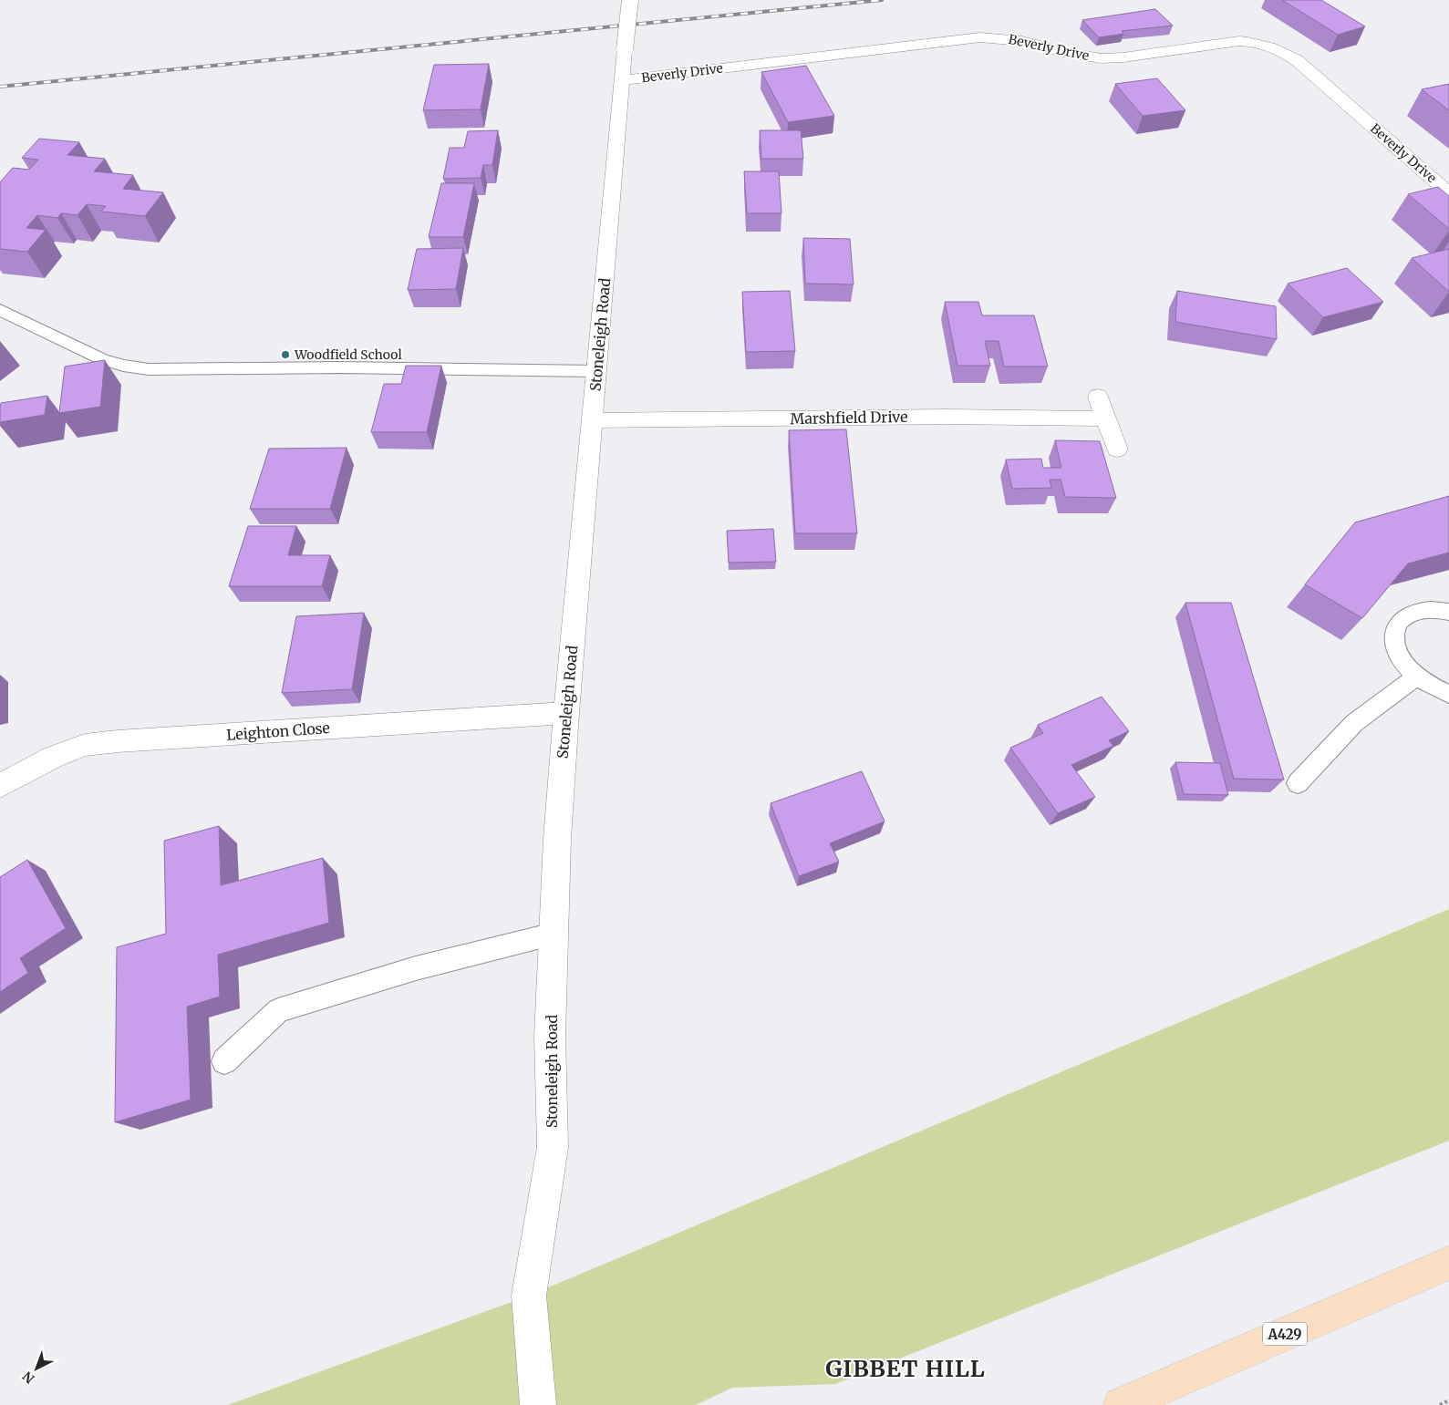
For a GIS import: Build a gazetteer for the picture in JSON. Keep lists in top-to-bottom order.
{
  "streets": {
    "main road": ["A429"],
    "street": [
      "Beverly Drive",
      "Stoneleigh Road",
      "Marshfield Drive",
      "Leighton Close"
    ]
  },
  "crossings": [
    ["Beverly Drive", "Stoneleigh Road"],
    ["Stoneleigh Road", "Marshfield Drive"],
    ["Stoneleigh Road", "Leighton Close"]
  ],
  "districts": ["GIBBET HILL"],
  "places": ["Woodfield School"],
  "north": "bottom left"
}
